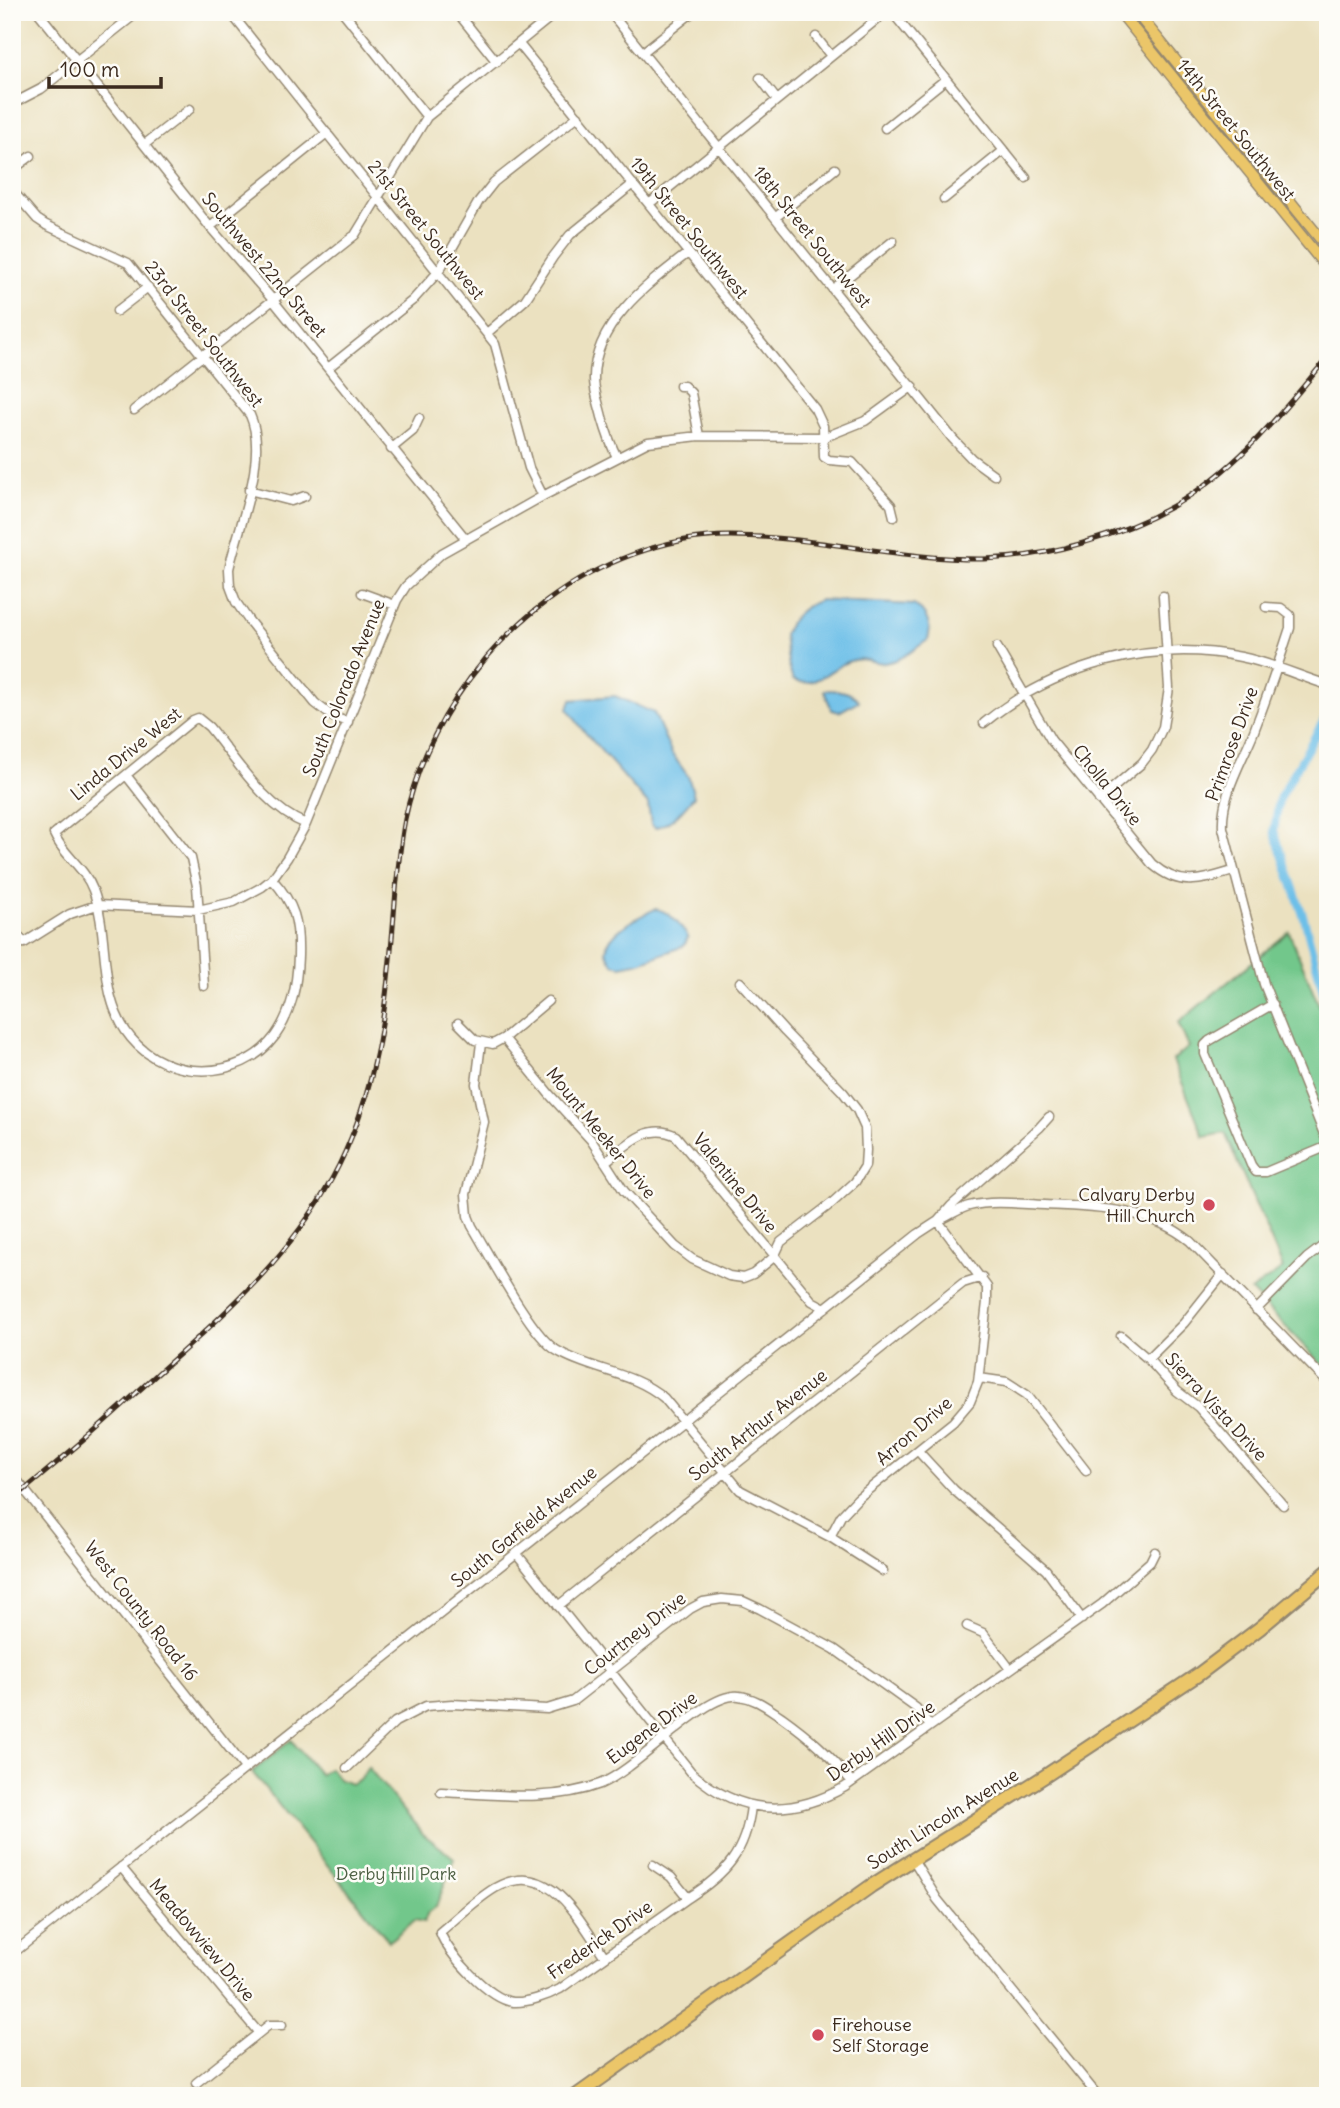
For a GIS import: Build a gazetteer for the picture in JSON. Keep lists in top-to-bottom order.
{
  "streets": {
    "highway": ["South Lincoln Avenue"],
    "main road": ["14th Street Southwest"],
    "street": [
      "19th Street Southwest",
      "21st Street Southwest",
      "18th Street Southwest",
      "Southwest 22nd Street",
      "23rd Street Southwest",
      "South Colorado Avenue",
      "Primrose Drive",
      "Linda Drive West",
      "Cholla Drive",
      "Mount Meeker Drive",
      "Valentine Drive",
      "Sierra Vista Drive",
      "South Arthur Avenue",
      "Arron Drive",
      "South Garfield Avenue",
      "West County Road 16",
      "Courtney Drive",
      "Eugene Drive",
      "Derby Hill Drive",
      "Meadowview Drive",
      "Frederick Drive"
    ]
  },
  "crossings": [
    ["19th Street Southwest", "South Colorado Avenue"],
    ["21st Street Southwest", "South Colorado Avenue"],
    ["18th Street Southwest", "South Colorado Avenue"],
    ["Southwest 22nd Street", "South Colorado Avenue"],
    ["23rd Street Southwest", "South Colorado Avenue"],
    ["South Colorado Avenue", "Linda Drive West"],
    ["Primrose Drive", "Cholla Drive"],
    ["Mount Meeker Drive", "Valentine Drive"],
    ["Valentine Drive", "South Garfield Avenue"],
    ["South Arthur Avenue", "Arron Drive"],
    ["South Arthur Avenue", "Derby Hill Drive"],
    ["Arron Drive", "South Garfield Avenue"],
    ["South Garfield Avenue", "West County Road 16"],
    ["South Garfield Avenue", "Derby Hill Drive"],
    ["South Garfield Avenue", "Meadowview Drive"],
    ["Courtney Drive", "Derby Hill Drive"],
    ["Eugene Drive", "Derby Hill Drive"],
    ["Derby Hill Drive", "Frederick Drive"]
  ],
  "parks": ["Derby Hill Park"],
  "places": ["Calvary Derby Hill Church", "Firehouse Self Storage"],
  "scale_bar": "100 m"
}
